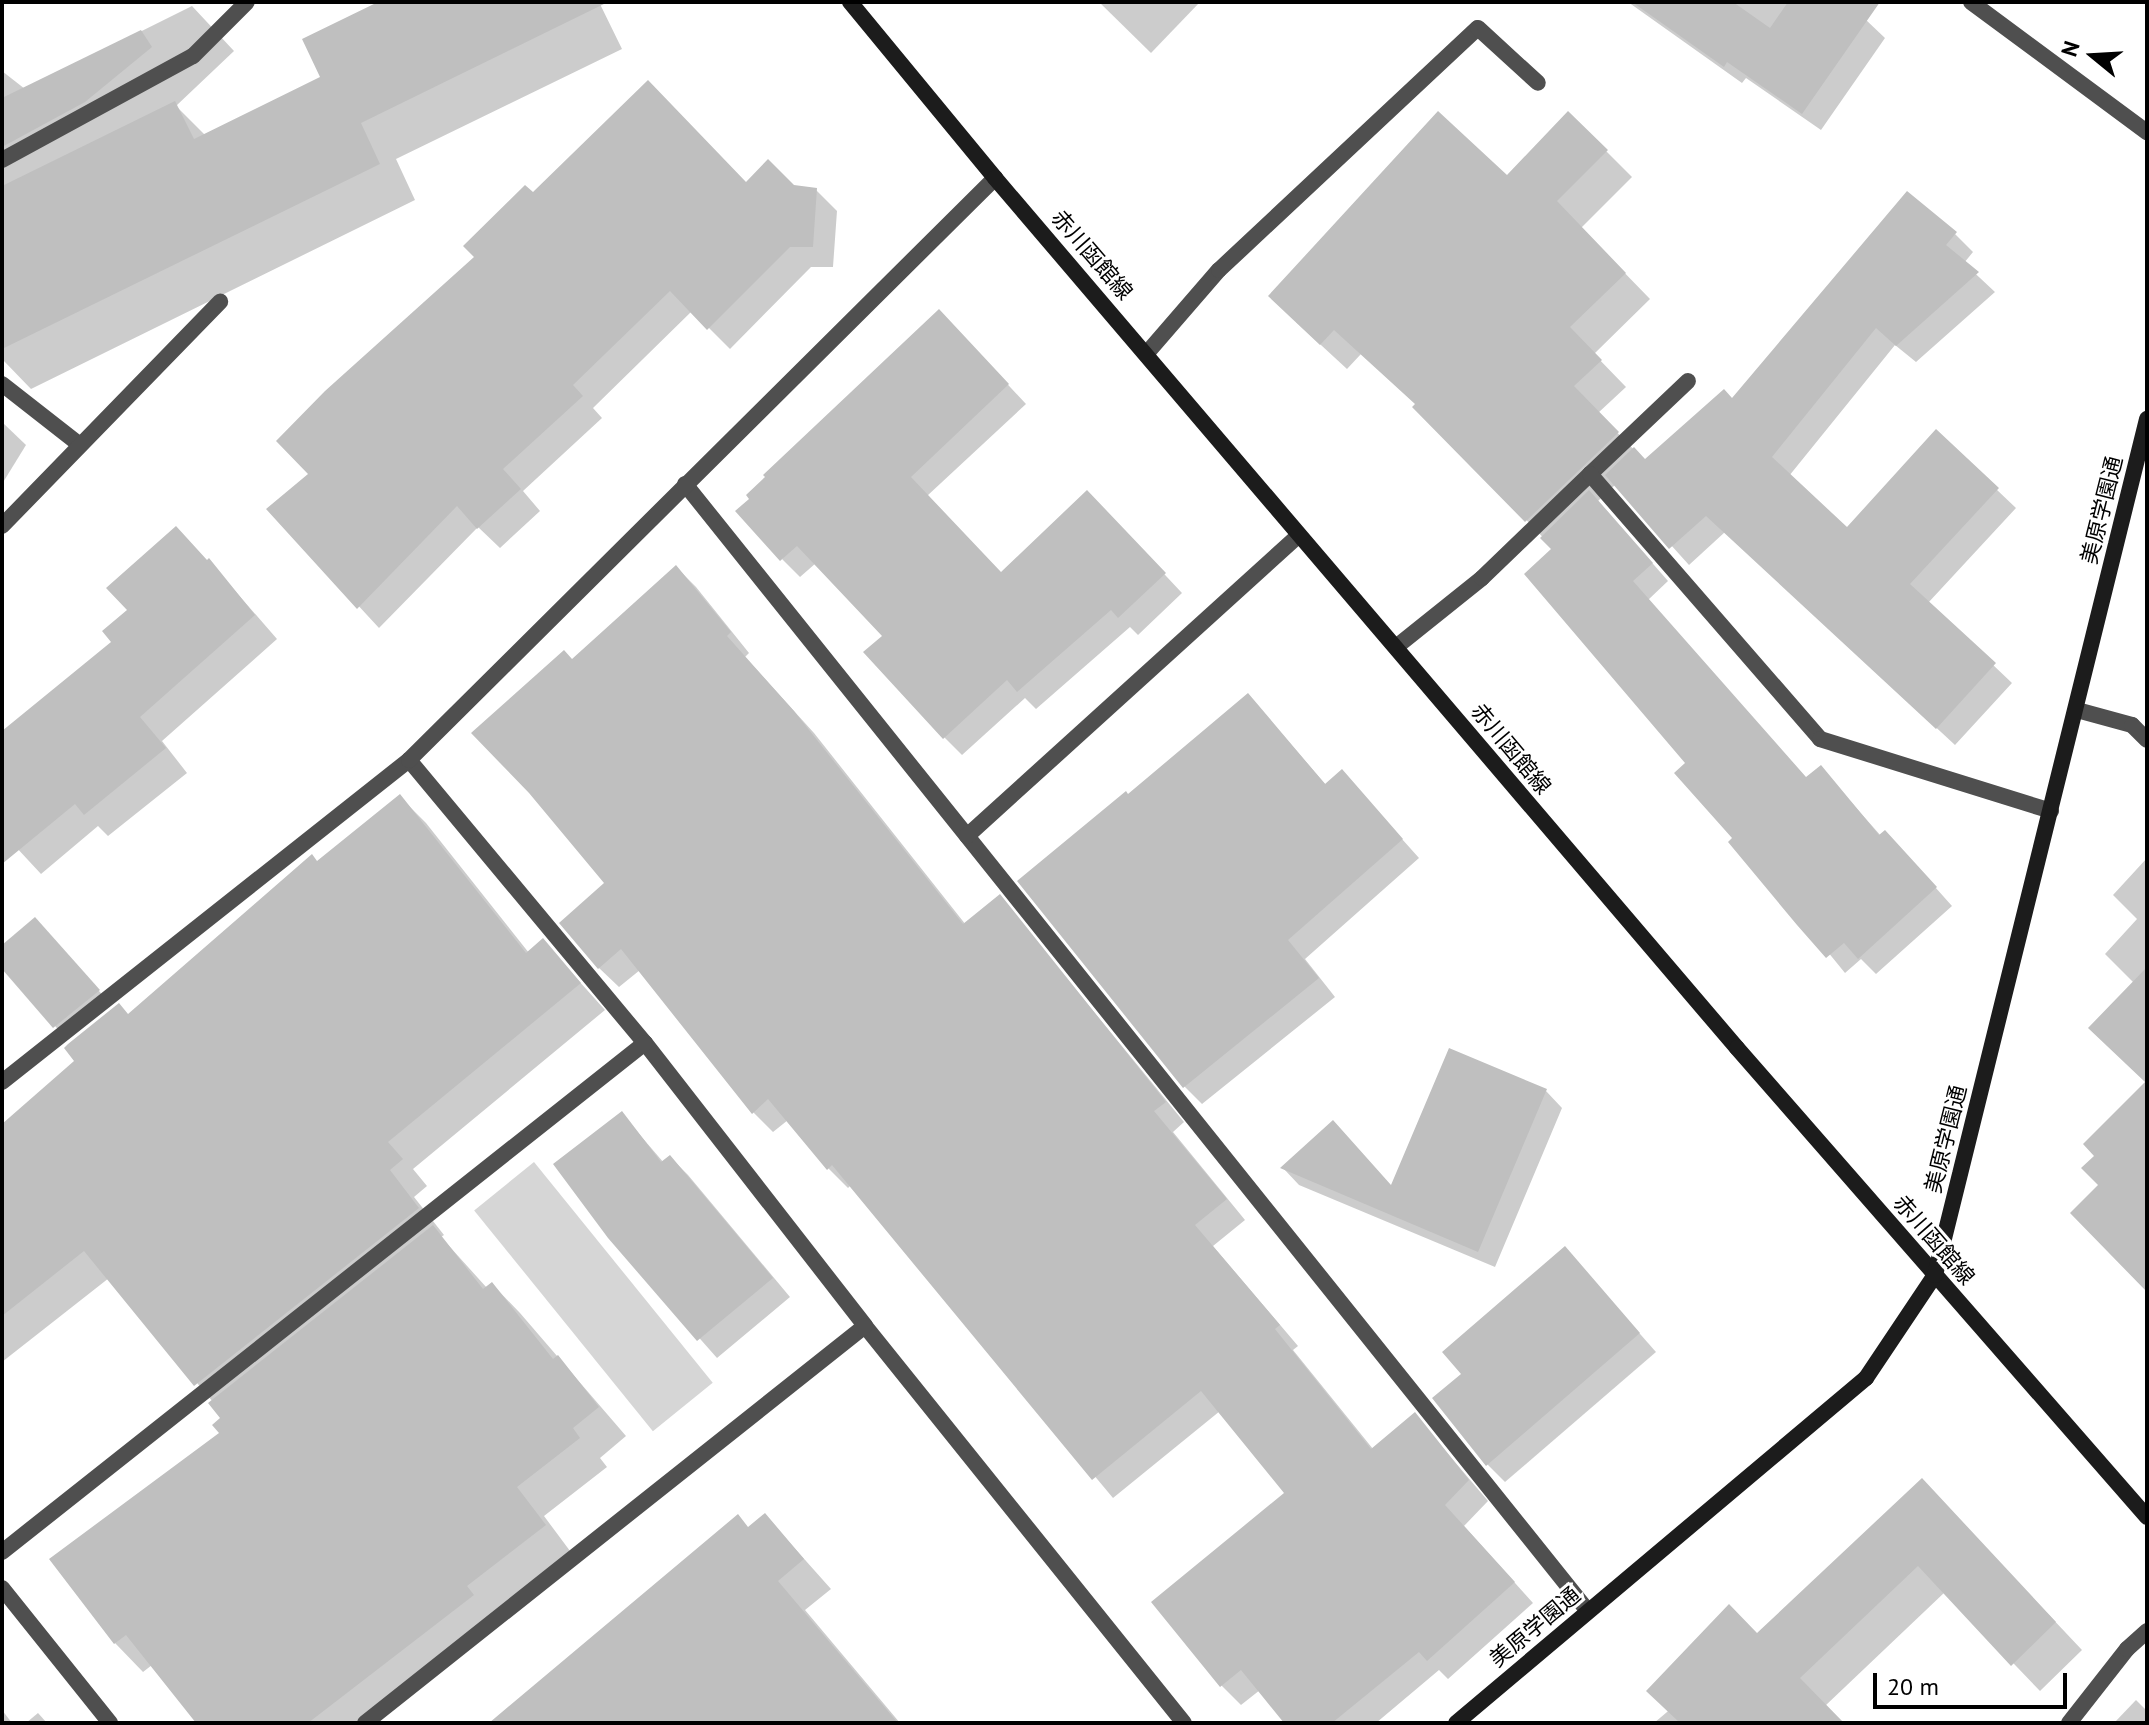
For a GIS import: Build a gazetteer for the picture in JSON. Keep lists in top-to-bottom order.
{
  "streets": {
    "main road": ["赤川函館線", "美原学園通"]
  },
  "crossings": [
    ["赤川函館線", "美原学園通"]
  ],
  "scale_bar": "20 m",
  "north": "left"
}
